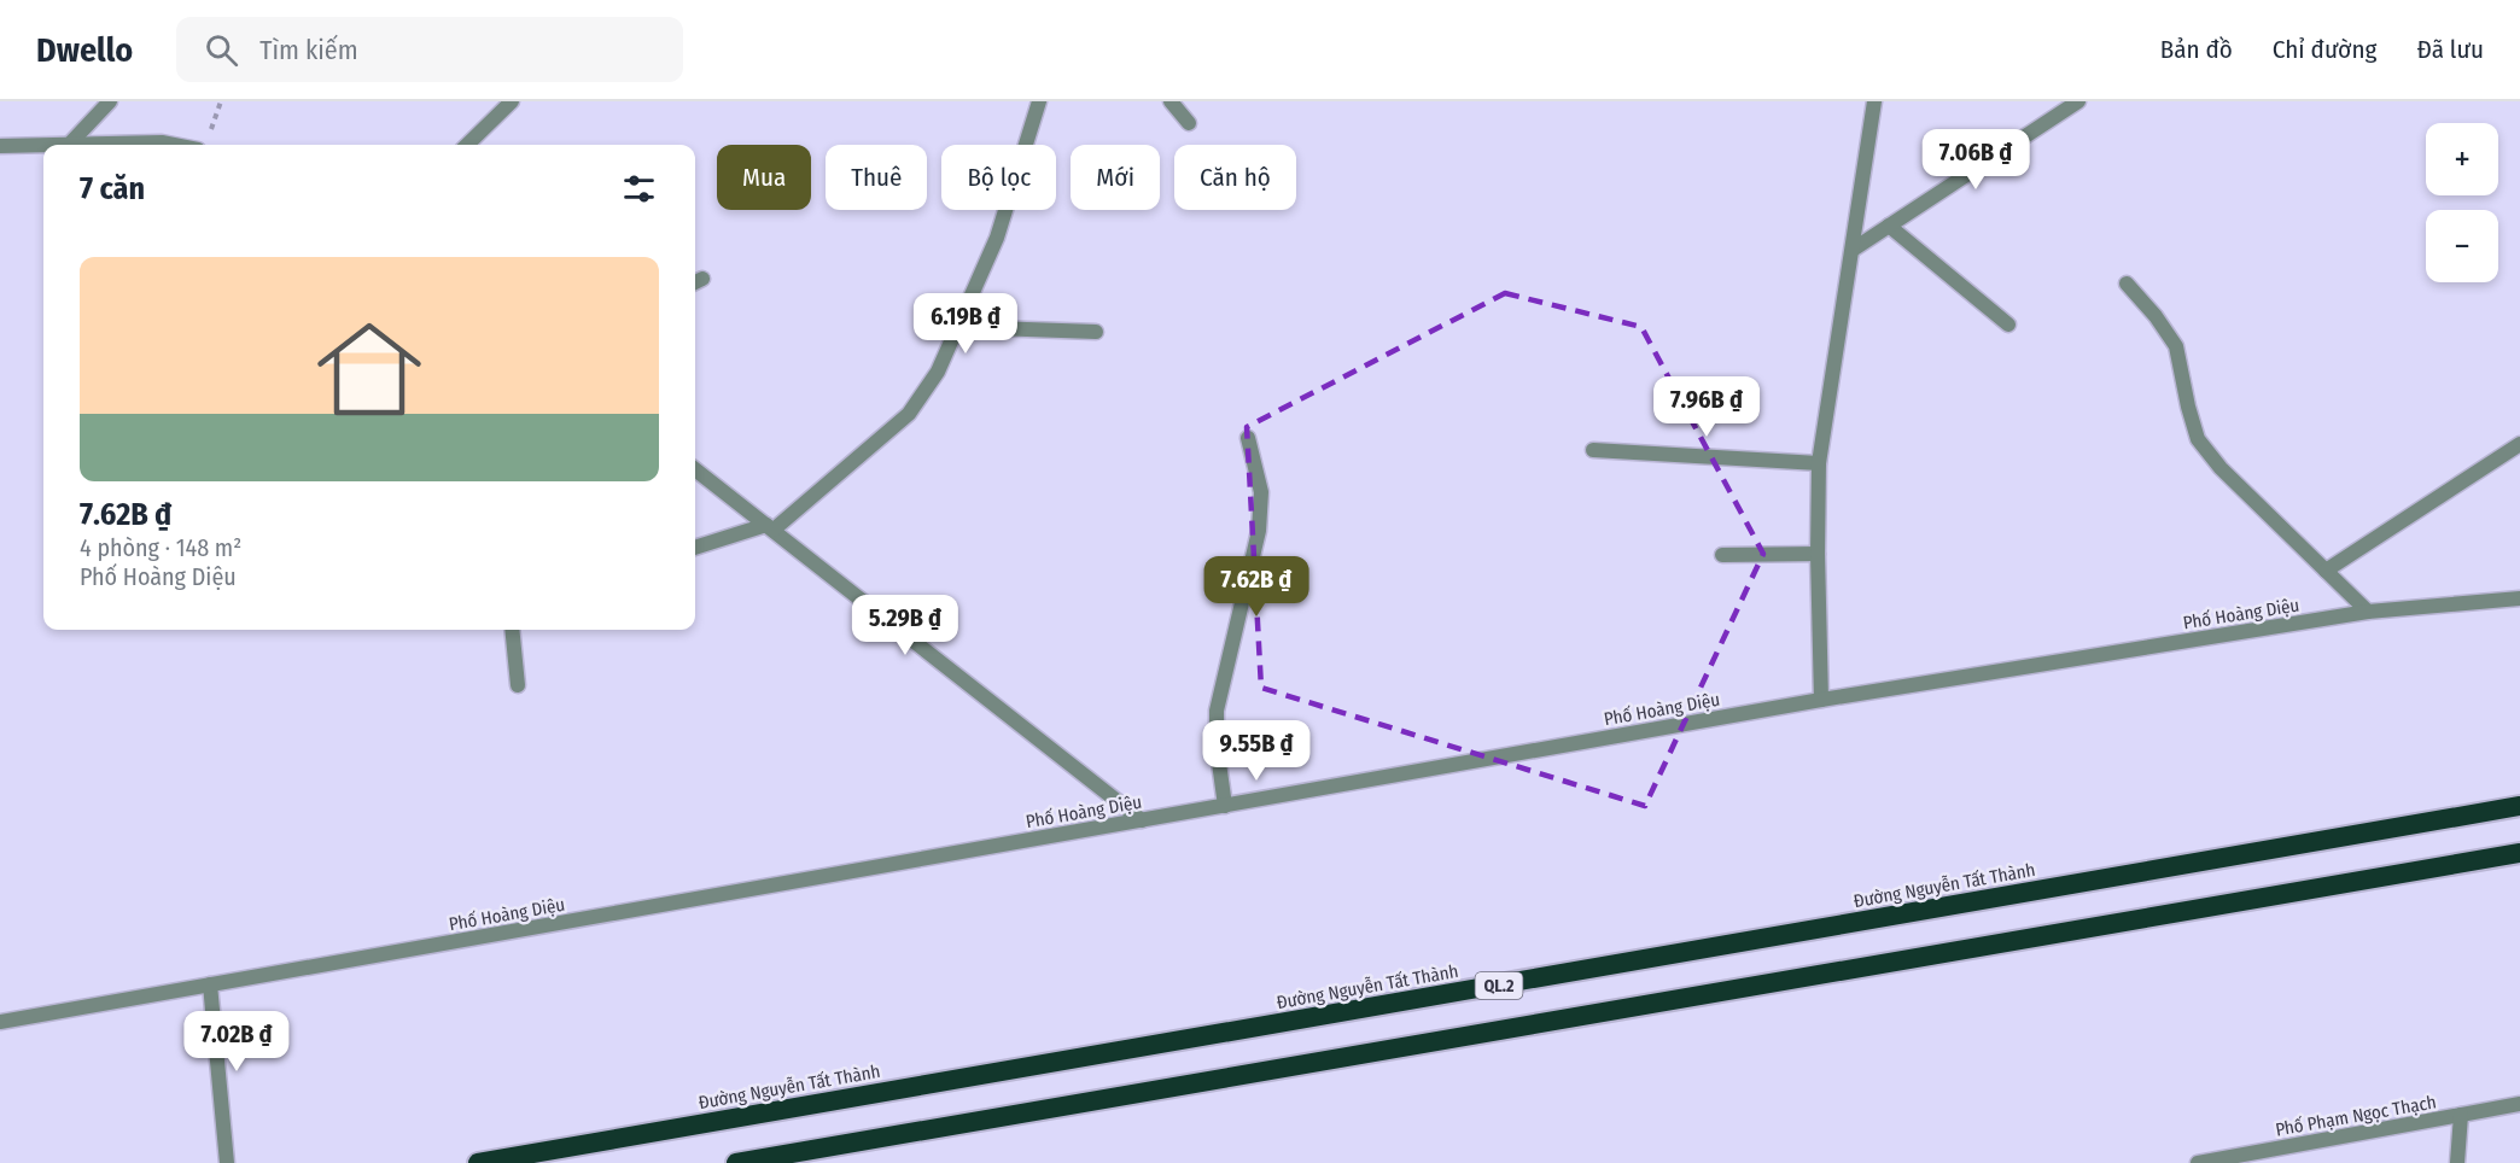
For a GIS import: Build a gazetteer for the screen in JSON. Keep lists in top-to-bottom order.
{
  "streets": {
    "highway": ["Đường Nguyễn Tất Thành", "QL.2"],
    "street": ["Phố Hoàng Diệu", "Phố Phạm Ngọc Thạch"]
  },
  "page": {
    "header": "Dwello",
    "search": "Tìm kiếm",
    "nav": ["Bản đồ", "Chỉ đường", "Đã lưu"],
    "map_buttons": ["+", "−"],
    "price": [
      "7.06B ₫",
      "6.19B ₫",
      "7.96B ₫",
      "7.62B ₫",
      "5.29B ₫",
      "9.55B ₫",
      "7.02B ₫"
    ],
    "chip": [
      "Mua",
      "Thuê",
      "Bộ lọc",
      "Mới",
      "Căn hộ"
    ],
    "heading": "7 căn",
    "list": [
      {
        "name": "7.62B ₫",
        "note": "4 phòng · 148 m² · Phố Hoàng Diệu"
      }
    ]
  }
}
